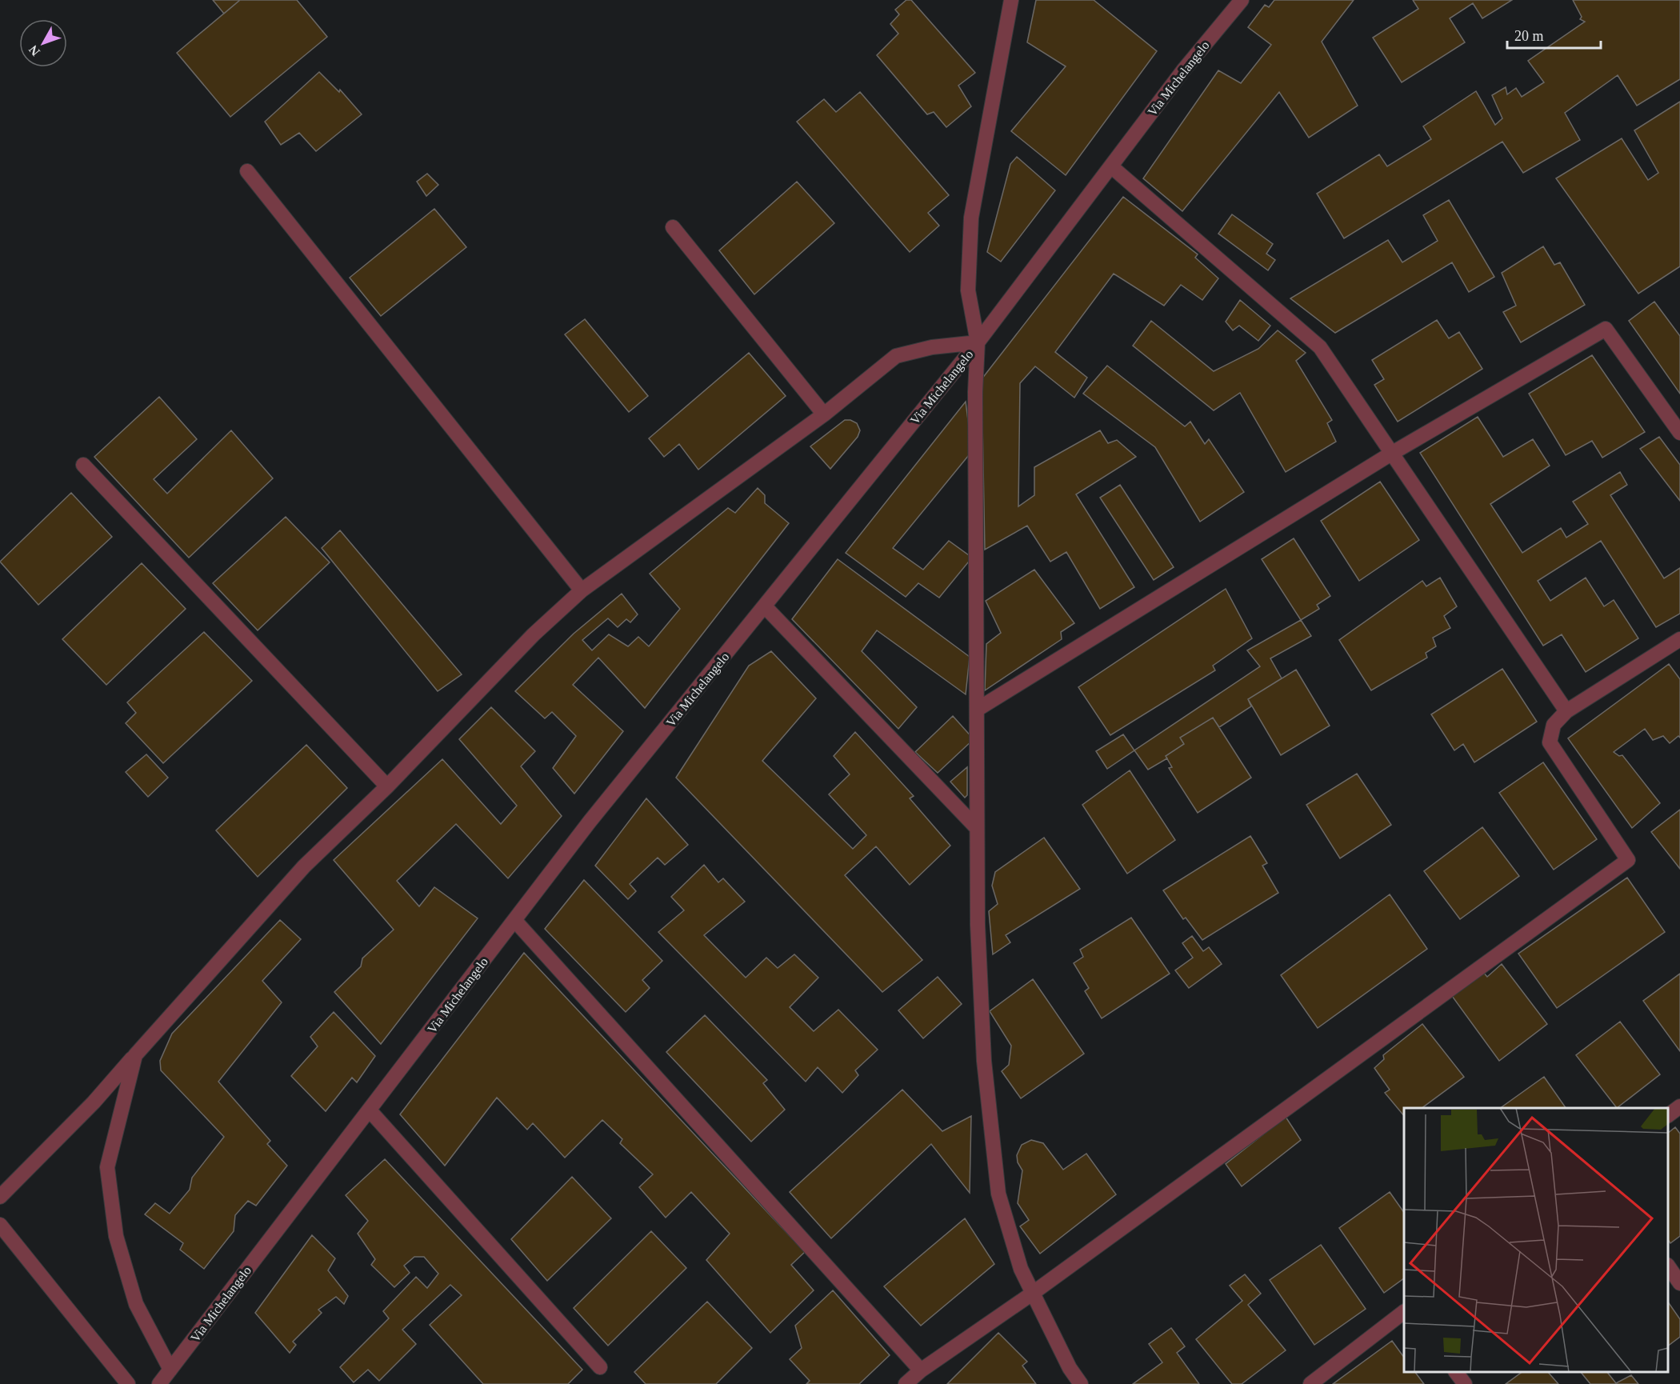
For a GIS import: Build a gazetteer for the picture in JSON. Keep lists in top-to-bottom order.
{
  "streets": {
    "street": ["Via Michelangelo"]
  },
  "scale_bar": "20 m",
  "north": "bottom left"
}
